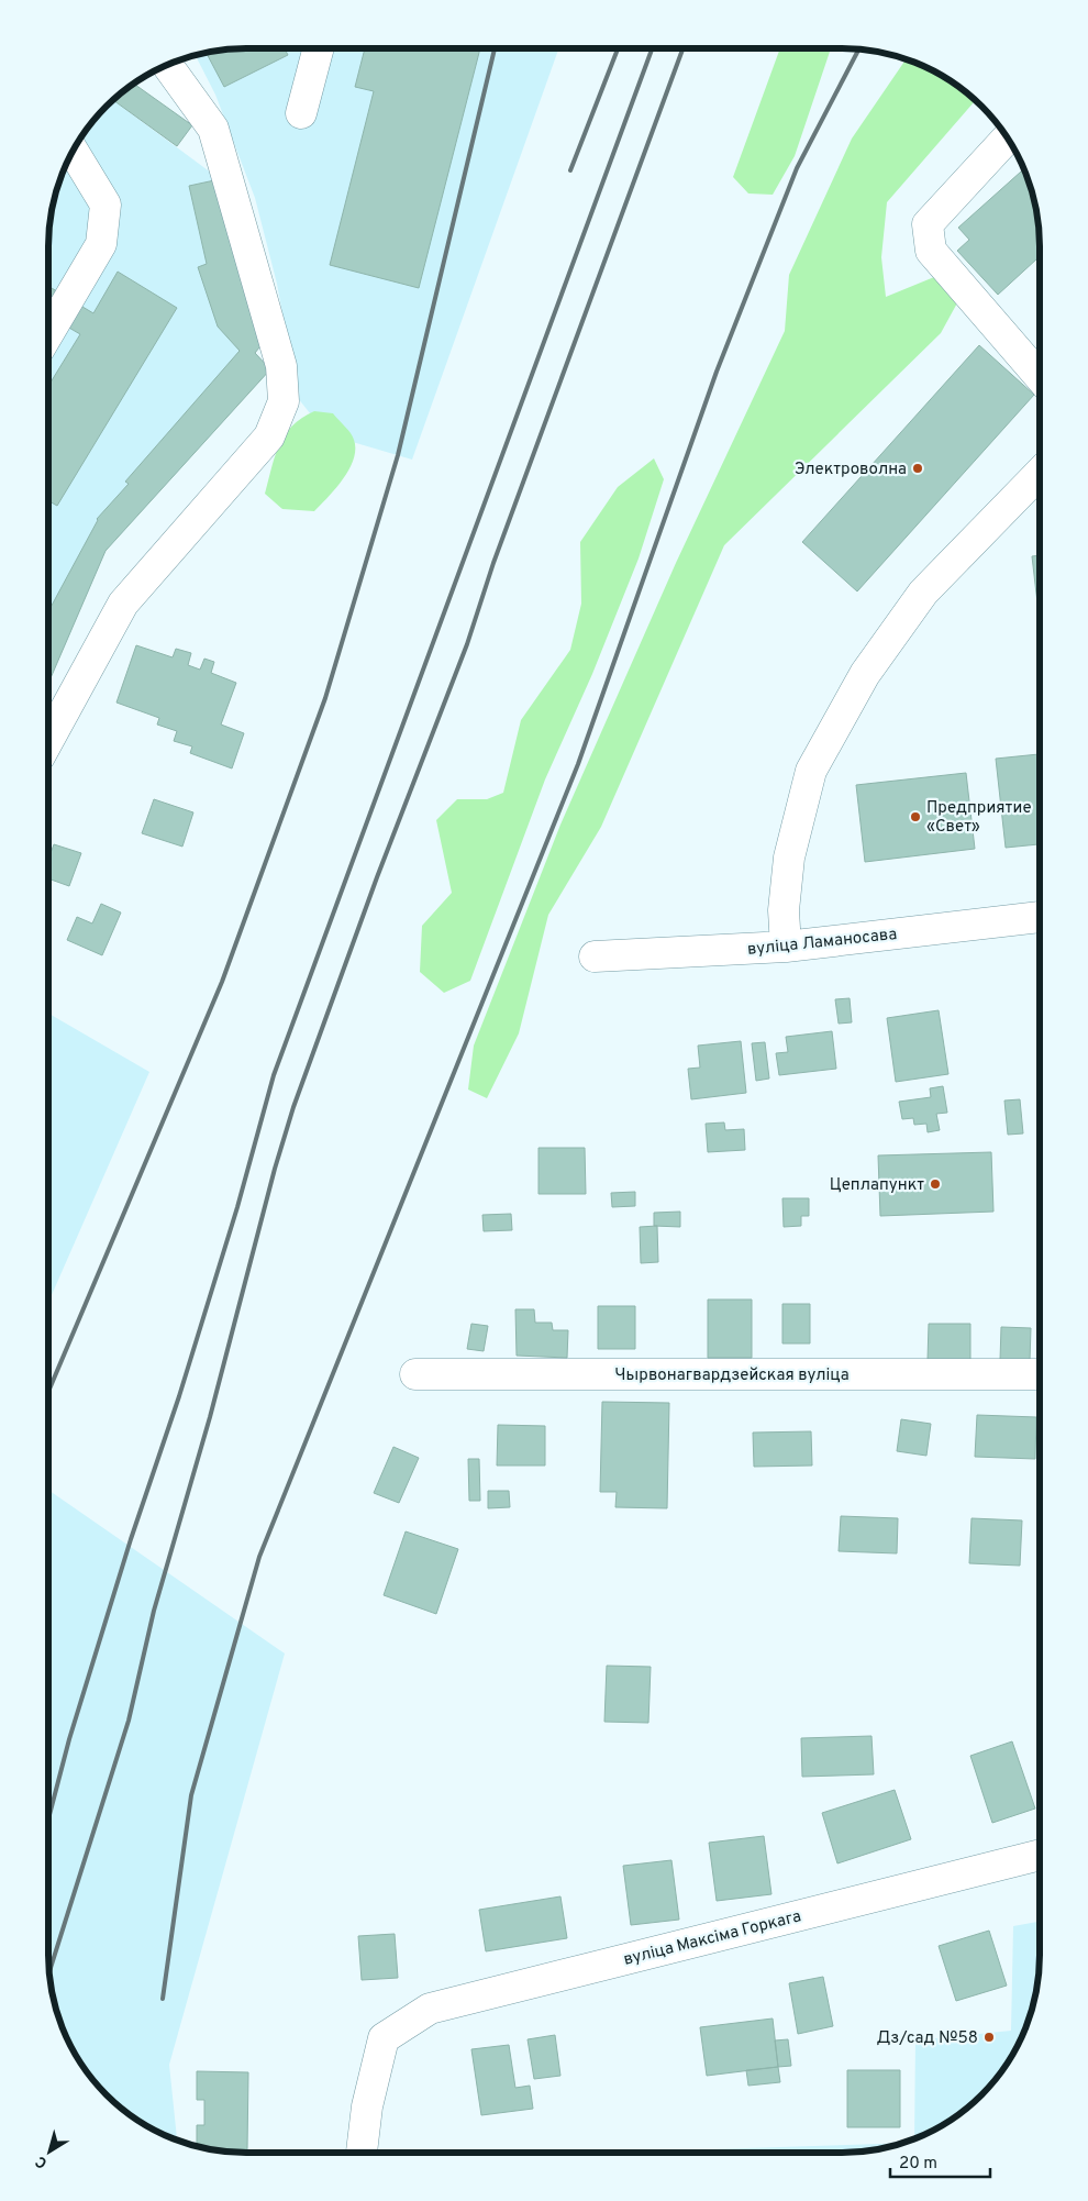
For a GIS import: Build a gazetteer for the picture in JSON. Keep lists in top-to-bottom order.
{
  "streets": {
    "street": ["вуліца Ламаносава", "Чырвонагвардзейская вуліца", "вуліца Максіма Горкага"]
  },
  "places": [
    "Электроволна",
    "Предприятие «Свет»",
    "Цеплапункт",
    "Дз/сад №58"
  ],
  "scale_bar": "20 m",
  "north": "bottom left"
}
